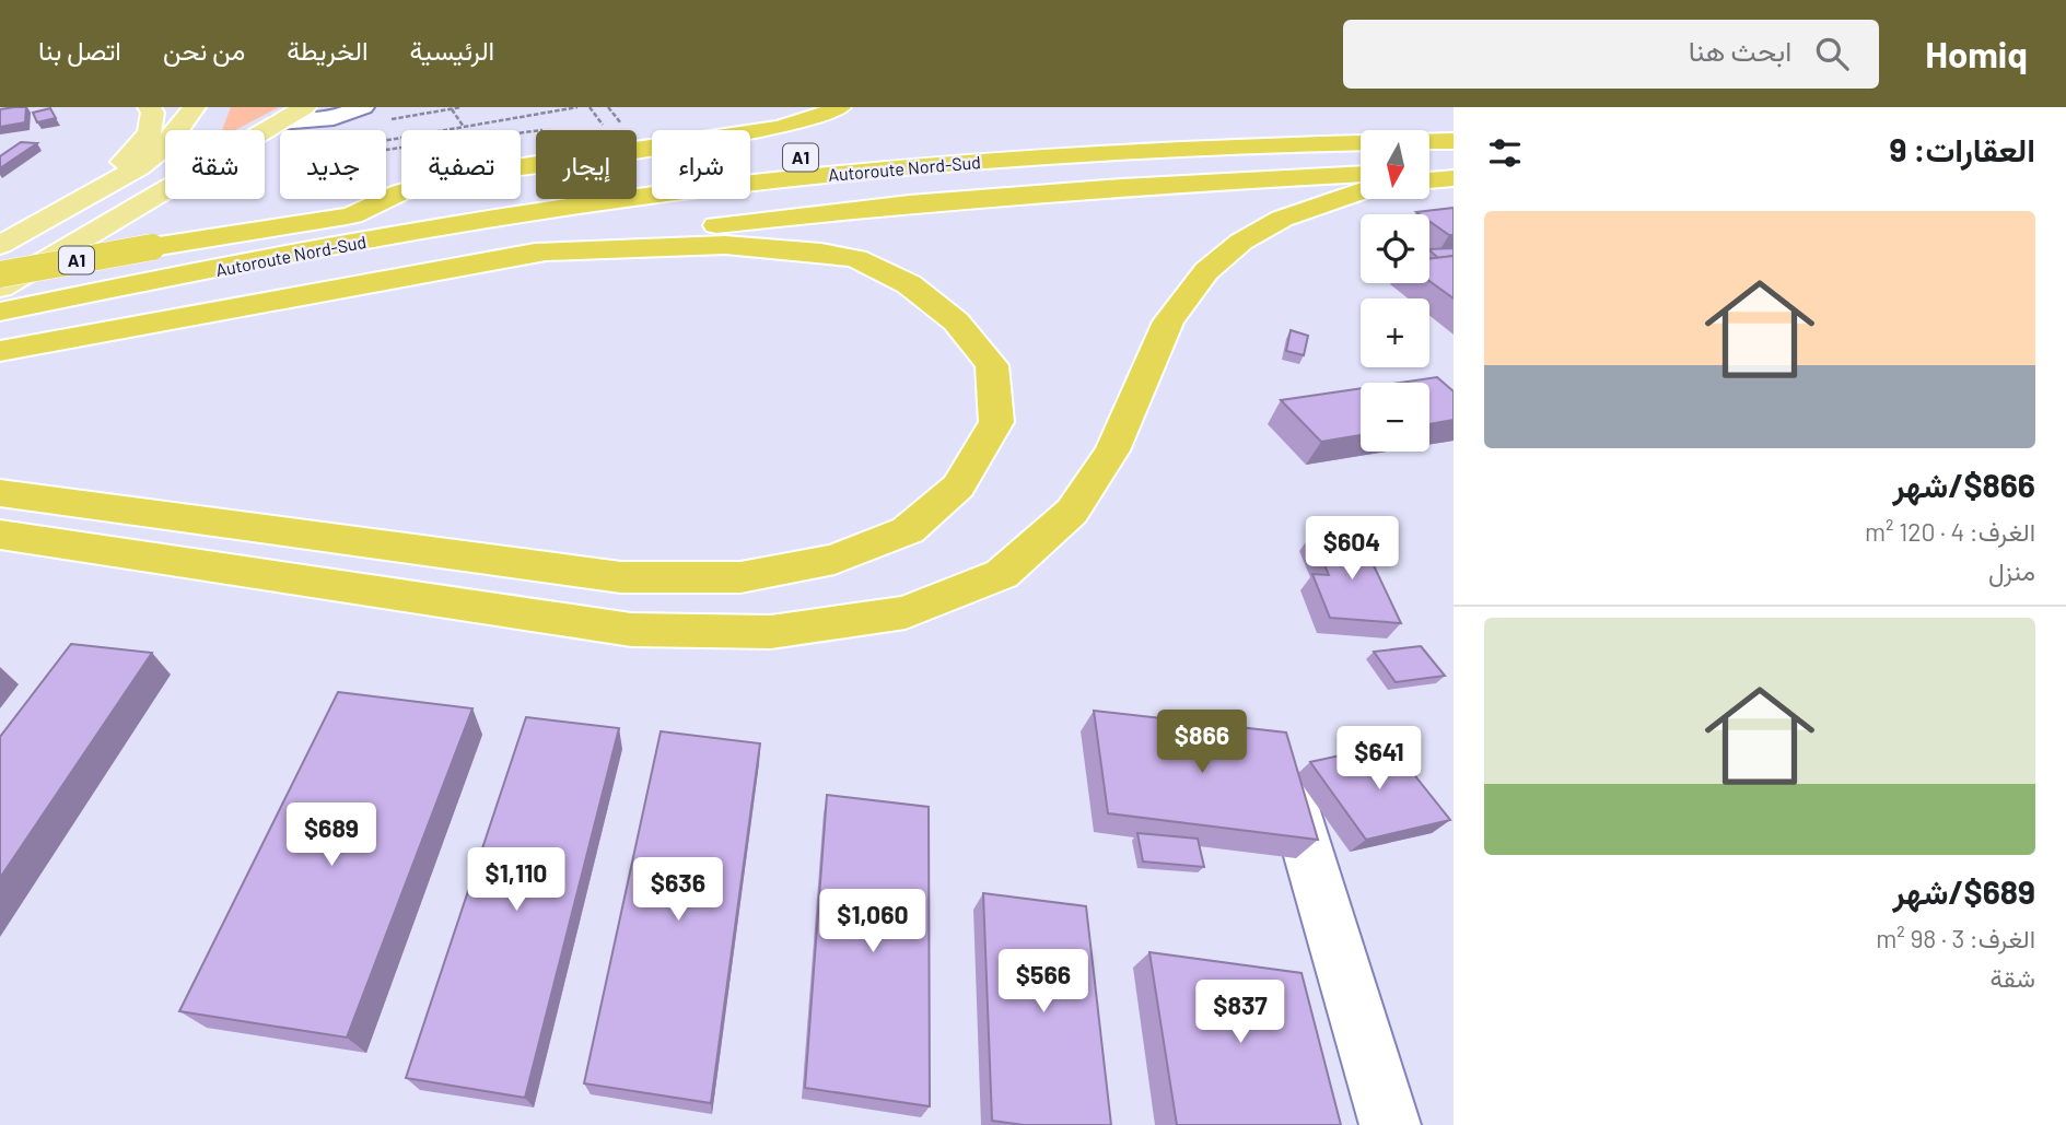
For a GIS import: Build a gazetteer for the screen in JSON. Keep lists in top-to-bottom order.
{
  "streets": {
    "highway": ["A1", "Autoroute Nord-Sud"]
  },
  "north": "bottom",
  "page": {
    "header": "Homiq",
    "search": "ابحث هنا",
    "nav": [
      "الرئيسية",
      "الخريطة",
      "من نحن",
      "اتصل بنا"
    ],
    "heading": "العقارات: 9",
    "map_buttons": ["+", "−"],
    "chip": [
      "شراء",
      "إيجار",
      "تصفية",
      "جديد",
      "شقة"
    ],
    "list": [
      {
        "name": "$866/شهر",
        "note": "الغرف: 4 · 120 m² · منزل"
      },
      {
        "name": "$689/شهر",
        "note": "الغرف: 3 · 98 m² · شقة"
      }
    ],
    "price": [
      "$604",
      "$866",
      "$641",
      "$689",
      "$1,110",
      "$636",
      "$1,060",
      "$566",
      "$837"
    ]
  }
}
